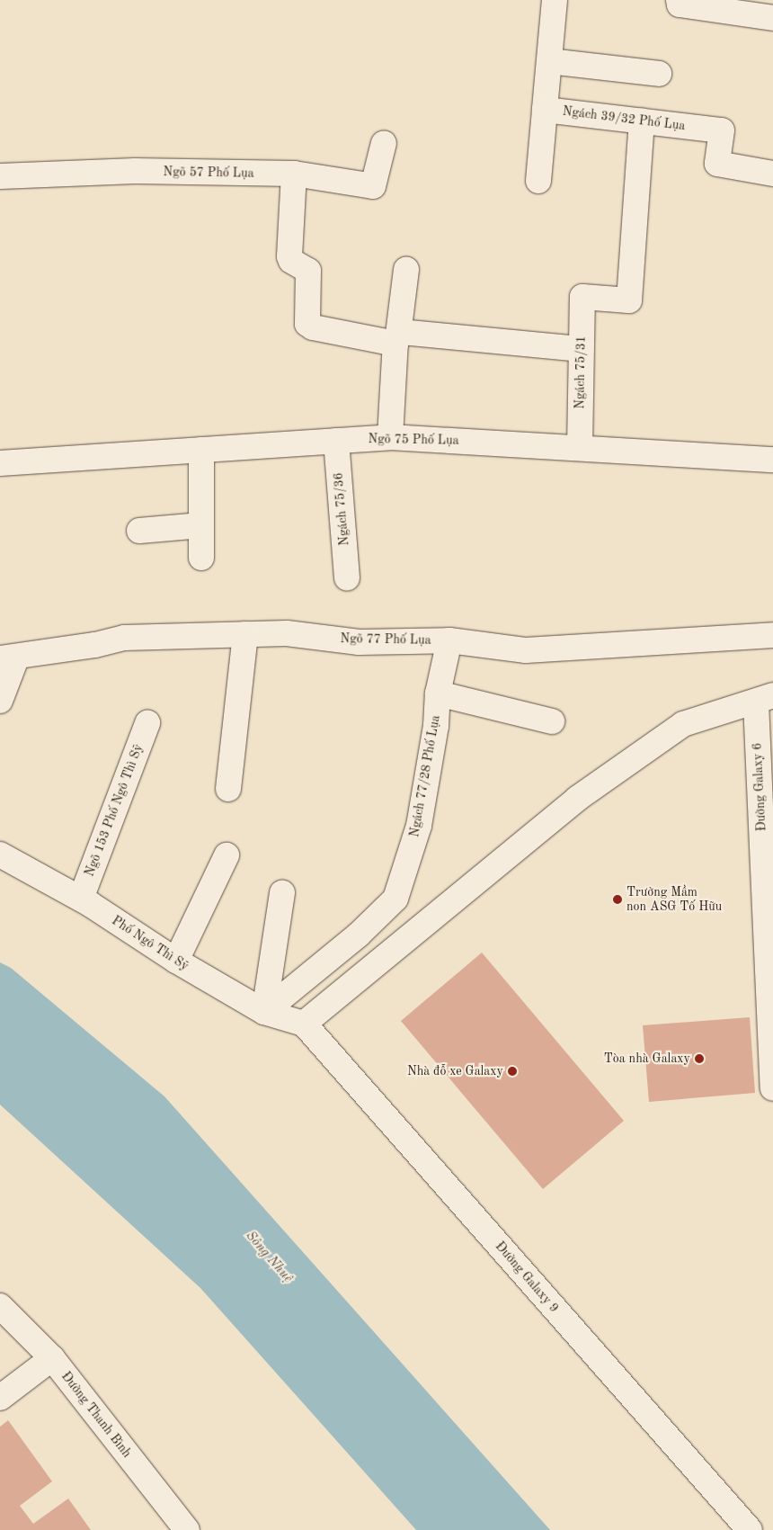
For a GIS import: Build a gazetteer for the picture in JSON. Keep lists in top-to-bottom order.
{
  "streets": {
    "street": [
      "Ngách 39/32 Phố Lụa",
      "Ngõ 57 Phố Lụa",
      "Ngách 75/31",
      "Ngõ 75 Phố Lụa",
      "Ngách 75/36",
      "Ngõ 77 Phố Lụa",
      "Ngách 77/28 Phố Lụa",
      "Đường Galaxy 6",
      "Ngõ 153 Phố Ngô Thì Sỹ",
      "Phố Ngô Thì Sỹ",
      "Đường Galaxy 9",
      "Đường Thanh Bình"
    ]
  },
  "crossings": [
    ["Ngách 39/32 Phố Lụa", "Ngách 75/31"],
    ["Ngách 75/31", "Ngõ 75 Phố Lụa"],
    ["Ngõ 75 Phố Lụa", "Ngách 75/36"],
    ["Ngõ 77 Phố Lụa", "Ngách 77/28 Phố Lụa"],
    ["Ngách 77/28 Phố Lụa", "Phố Ngô Thì Sỹ"],
    ["Ngõ 153 Phố Ngô Thì Sỹ", "Phố Ngô Thì Sỹ"],
    ["Phố Ngô Thì Sỹ", "Đường Galaxy 9"]
  ],
  "water": ["Sông Nhuệ"],
  "places": ["Trường Mầm non ASG Tố Hữu", "Tòa nhà Galaxy", "Nhà đỗ xe Galaxy"]
}
